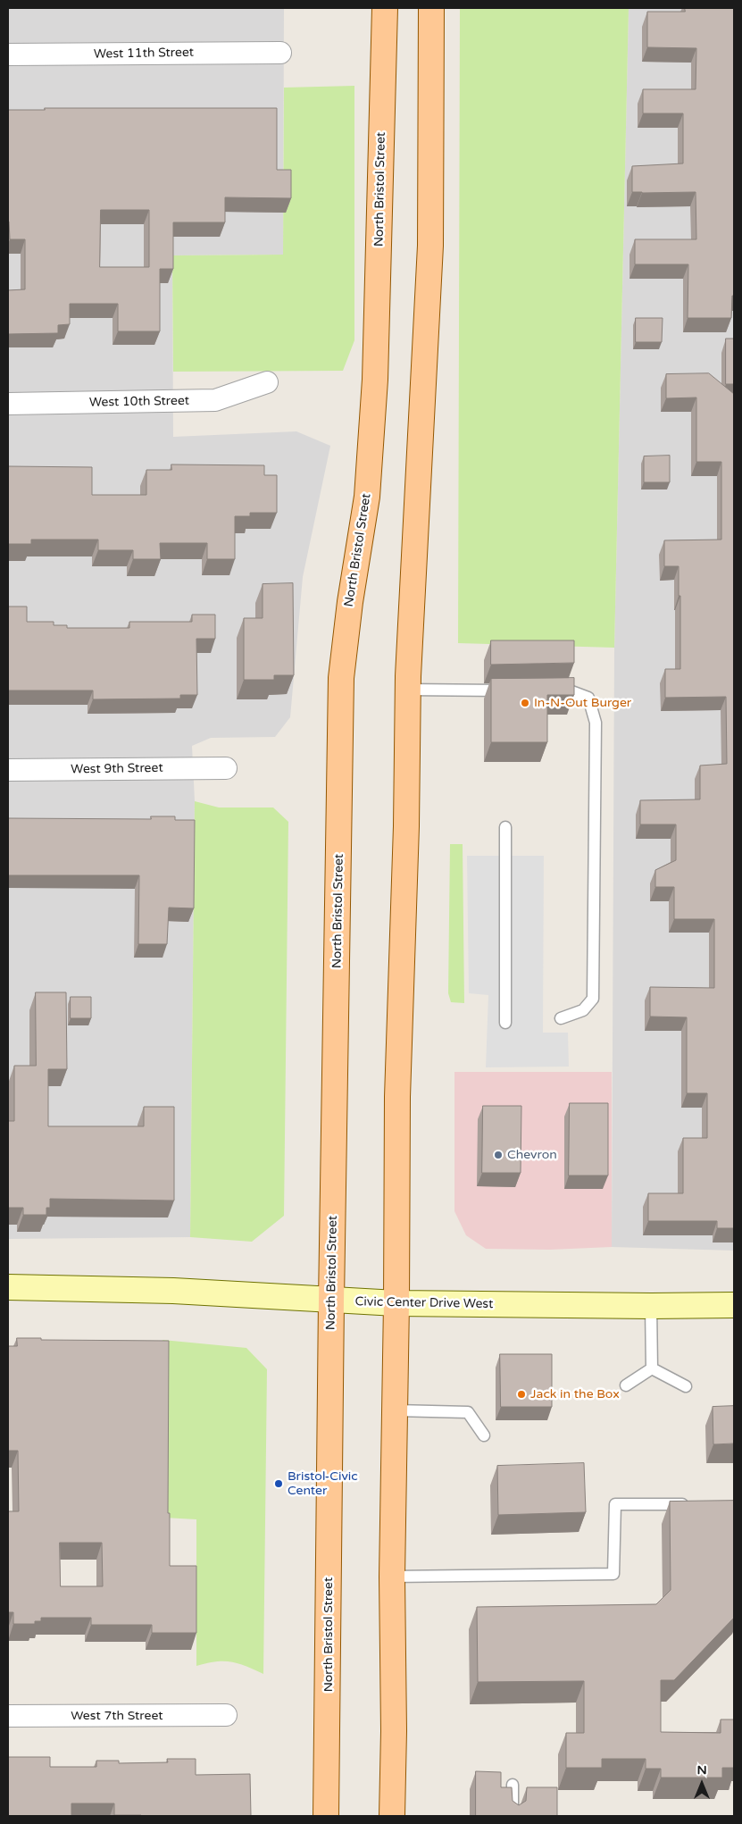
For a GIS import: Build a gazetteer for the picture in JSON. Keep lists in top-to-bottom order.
{
  "streets": {
    "main road": ["North Bristol Street", "Civic Center Drive West"],
    "street": [
      "West 11th Street",
      "West 10th Street",
      "West 9th Street",
      "West 7th Street"
    ]
  },
  "crossings": [
    ["North Bristol Street", "Civic Center Drive West"]
  ],
  "places": [
    "In-N-Out Burger",
    "Chevron",
    "Jack in the Box",
    "Bristol-Civic Center"
  ],
  "north": "top"
}
